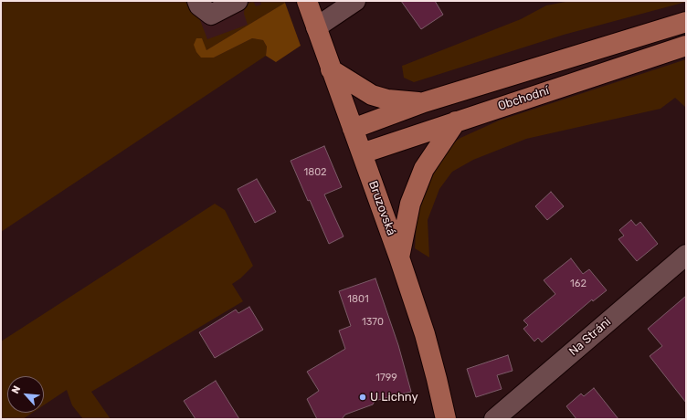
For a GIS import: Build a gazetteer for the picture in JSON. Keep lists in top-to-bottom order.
{
  "streets": {
    "main road": ["Obchodní", "Bruzovská"],
    "street": ["Na Stráni"]
  },
  "crossings": [
    ["Obchodní", "Bruzovská"]
  ],
  "places": ["U Lichny"],
  "house_numbers": [
    "1802",
    "162",
    "1801",
    "1370",
    "1799"
  ],
  "north": "top left"
}
